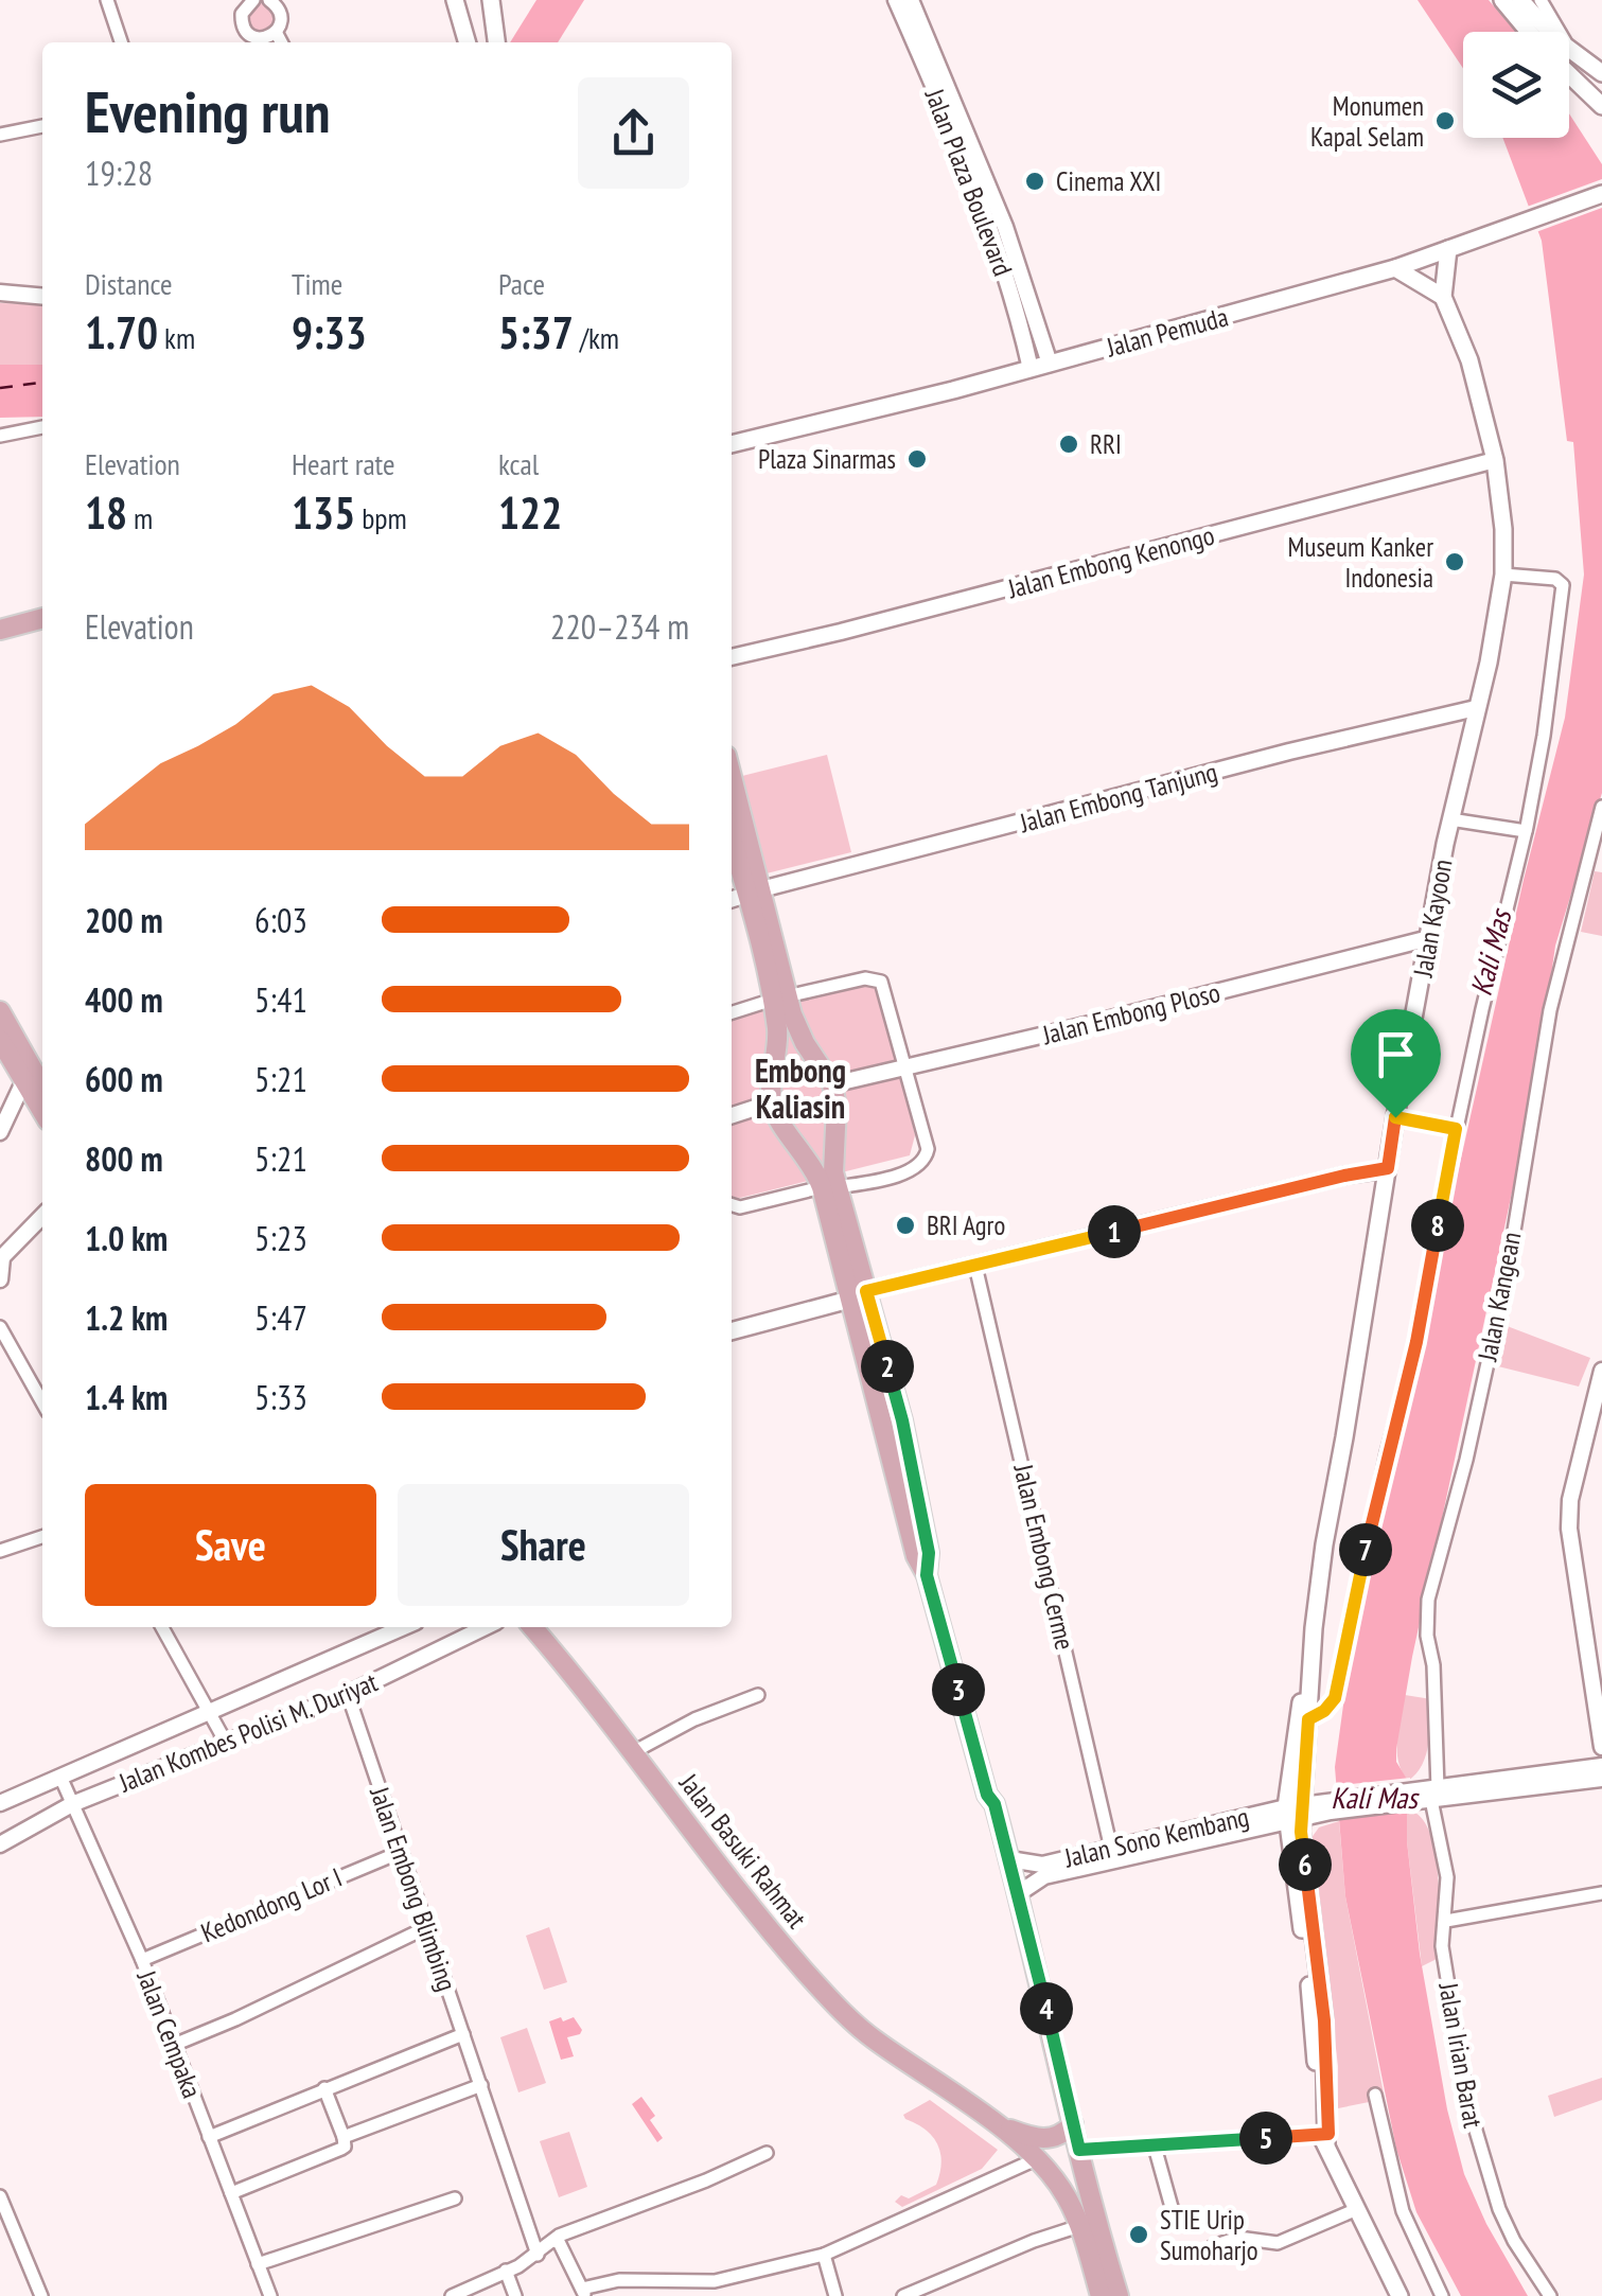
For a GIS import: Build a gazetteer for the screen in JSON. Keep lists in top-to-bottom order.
{
  "streets": {
    "main road": ["Jalan Pemuda", "Jalan Kayoon", "Jalan Basuki Rahmat"],
    "street": [
      "Jalan Plaza Boulevard",
      "Jalan Embong Kenongo",
      "Jalan Embong Tanjung",
      "Jalan Embong Ploso",
      "Jalan Kangean",
      "Jalan Embong Cerme",
      "Jalan Kombes Polisi M. Duriyat",
      "Jalan Sono Kembang",
      "Jalan Embong Blimbing",
      "Kedondong Lor I",
      "Jalan Cempaka",
      "Jalan Irian Barat"
    ]
  },
  "crossings": [
    ["Jalan Plaza Boulevard", "Jalan Pemuda"],
    ["Jalan Pemuda", "Jalan Kayoon"],
    ["Jalan Embong Kenongo", "Jalan Kayoon"],
    ["Jalan Embong Tanjung", "Jalan Kayoon"],
    ["Jalan Kayoon", "Jalan Embong Ploso"],
    ["Jalan Kayoon", "Jalan Sono Kembang"],
    ["Jalan Kangean", "Jalan Irian Barat"],
    ["Jalan Embong Cerme", "Jalan Sono Kembang"],
    ["Jalan Kombes Polisi M. Duriyat", "Jalan Embong Blimbing"],
    ["Jalan Kombes Polisi M. Duriyat", "Jalan Cempaka"],
    ["Jalan Embong Blimbing", "Kedondong Lor I"],
    ["Kedondong Lor I", "Jalan Cempaka"]
  ],
  "districts": ["Embong Kaliasin"],
  "water": ["Kali Mas"],
  "places": [
    "Monumen Kapal Selam",
    "Cinema XXI",
    "RRI",
    "Plaza Sinarmas",
    "Museum Kanker Indonesia",
    "BRI Agro",
    "STIE Urip Sumoharjo"
  ],
  "page": {
    "heading": ["Evening run", "19:28"],
    "stats": [
      ["Distance", "1.70 km"],
      ["Time", "9:33"],
      ["Pace", "5:37 /km"],
      ["Elevation", "18 m"],
      ["Heart rate", "135 bpm"],
      ["kcal", "122"]
    ],
    "chart": ["Elevation", "220–234 m"],
    "list": [
      {
        "name": "200 m",
        "note": "6:03"
      },
      {
        "name": "400 m",
        "note": "5:41"
      },
      {
        "name": "600 m",
        "note": "5:21"
      },
      {
        "name": "800 m",
        "note": "5:21"
      },
      {
        "name": "1.0 km",
        "note": "5:23"
      },
      {
        "name": "1.2 km",
        "note": "5:47"
      },
      {
        "name": "1.4 km",
        "note": "5:33"
      }
    ],
    "pins": [
      "8",
      "1",
      "2",
      "7",
      "3",
      "6",
      "4",
      "5"
    ],
    "buttons": ["Save", "Share"]
  }
}
